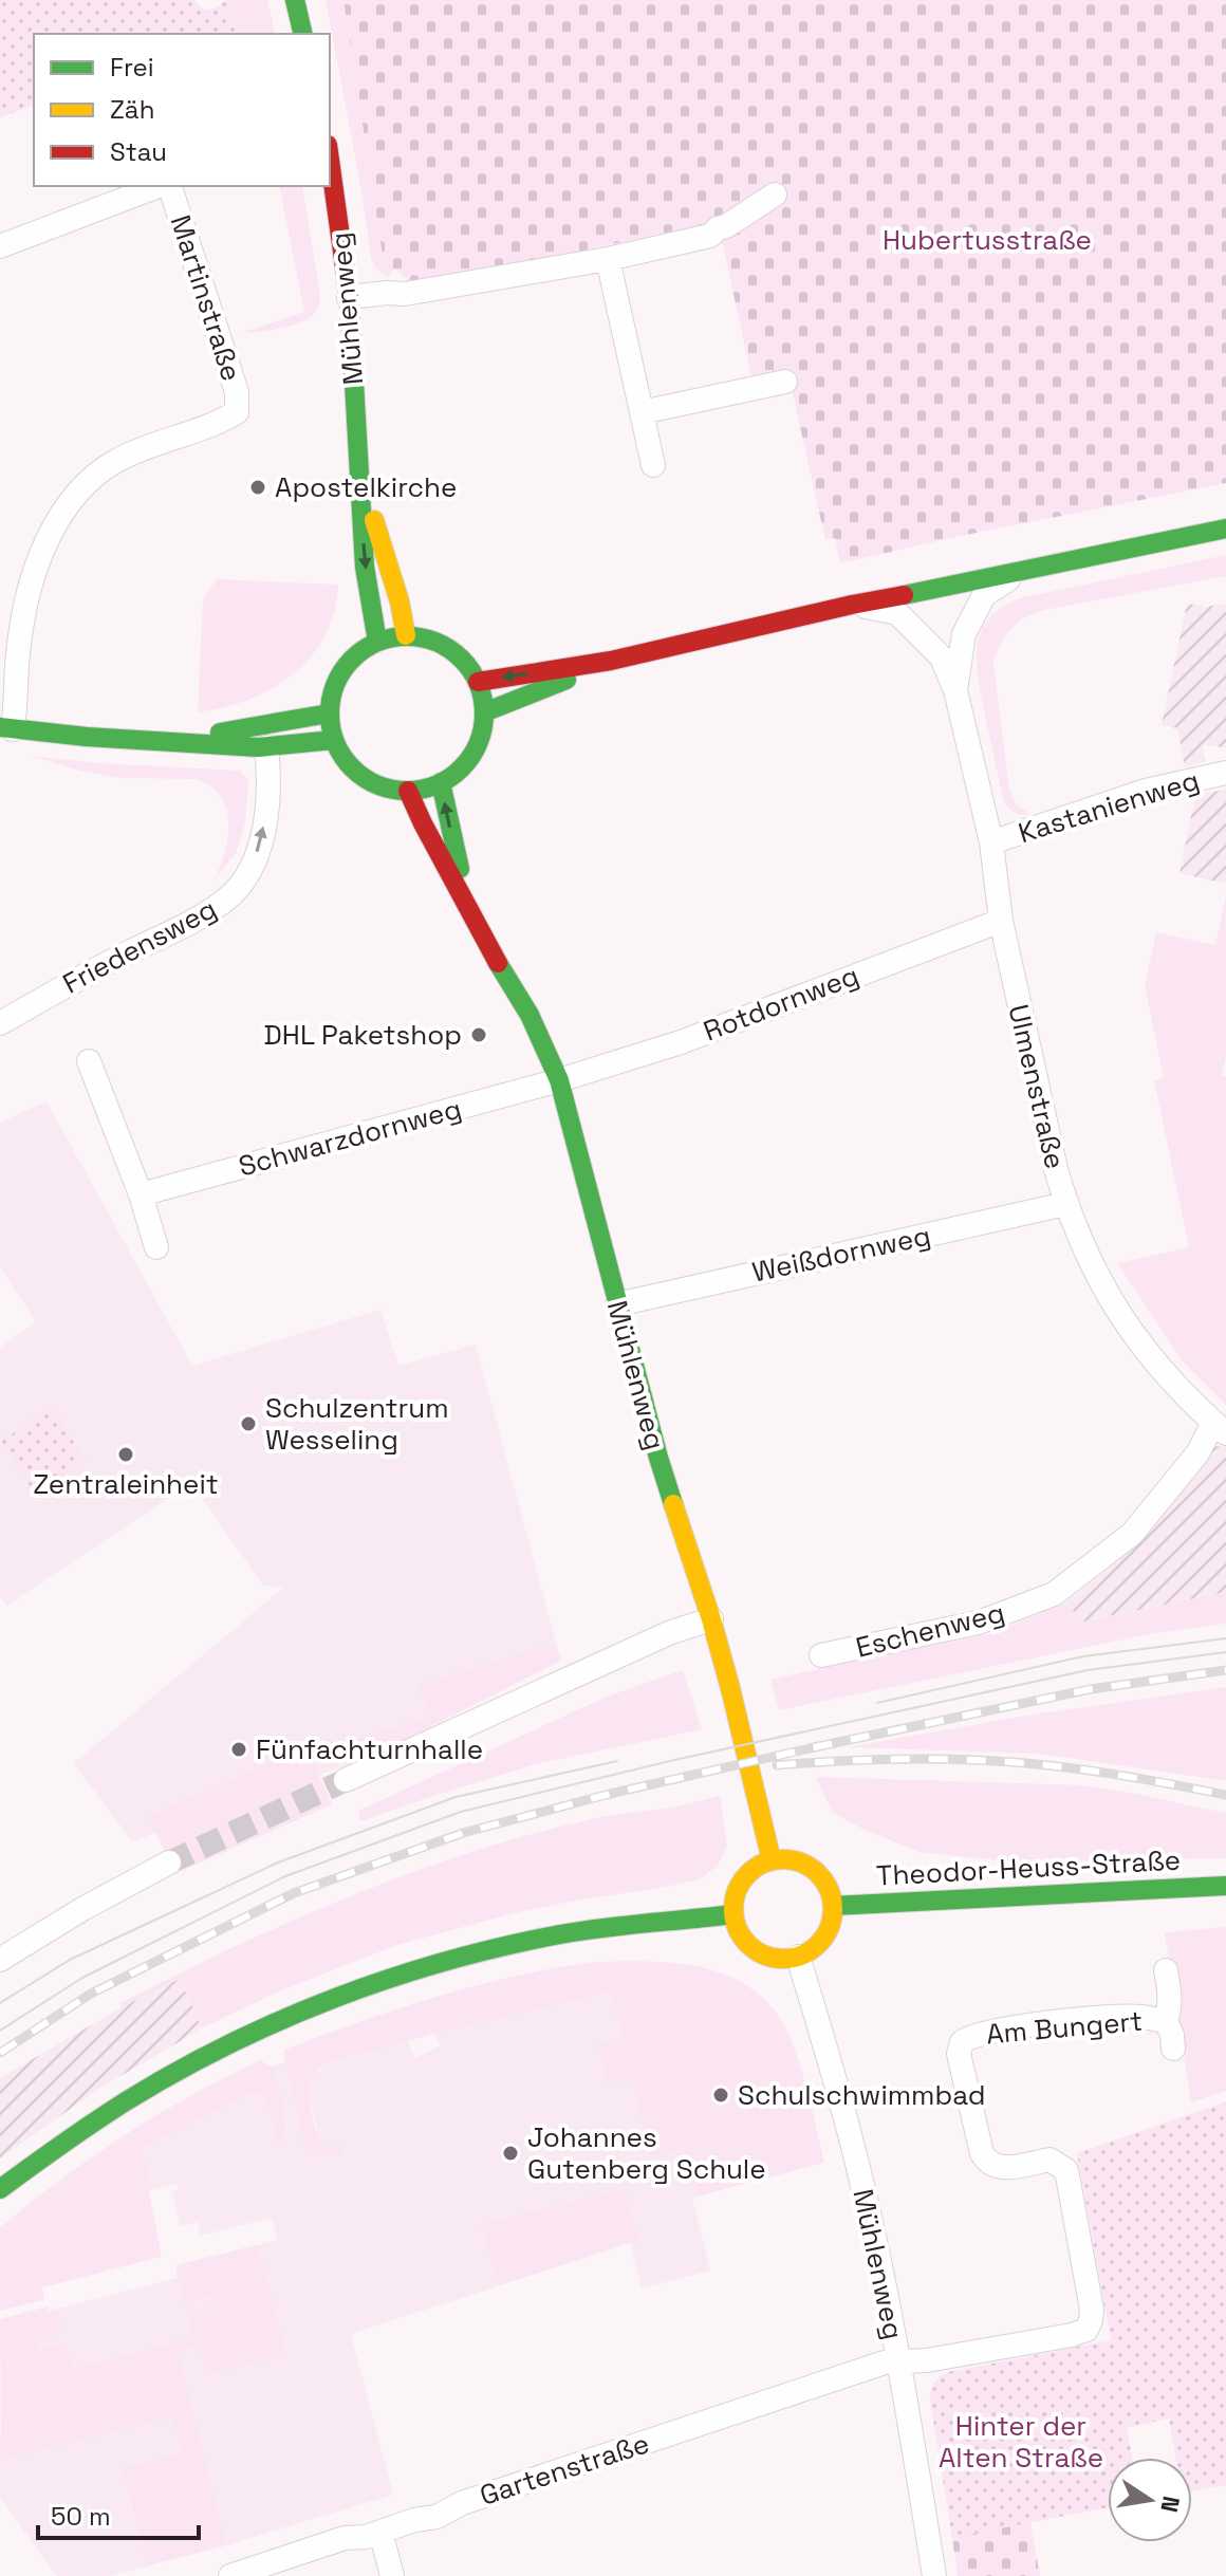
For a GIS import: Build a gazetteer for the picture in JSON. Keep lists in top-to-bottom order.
{
  "streets": {
    "street": [
      "Martinstraße",
      "Mühlenweg",
      "Kastanienweg",
      "Friedensweg",
      "Rotdornweg",
      "Ulmenstraße",
      "Schwarzdornweg",
      "Weißdornweg",
      "Eschenweg",
      "Theodor-Heuss-Straße",
      "Am Bungert",
      "Gartenstraße"
    ]
  },
  "crossings": [
    ["Mühlenweg", "Rotdornweg"],
    ["Mühlenweg", "Schwarzdornweg"],
    ["Mühlenweg", "Weißdornweg"],
    ["Mühlenweg", "Theodor-Heuss-Straße"],
    ["Mühlenweg", "Gartenstraße"],
    ["Kastanienweg", "Ulmenstraße"],
    ["Rotdornweg", "Ulmenstraße"],
    ["Rotdornweg", "Schwarzdornweg"],
    ["Ulmenstraße", "Weißdornweg"],
    ["Ulmenstraße", "Eschenweg"],
    ["Am Bungert", "Gartenstraße"]
  ],
  "one_way": ["Friedensweg"],
  "parks": ["Hubertusstraße", "Hinter der Alten Straße"],
  "places": [
    "Apostelkirche",
    "DHL Paketshop",
    "Schulzentrum Wesseling",
    "Zentraleinheit",
    "Fünfachturnhalle",
    "Schulschwimmbad",
    "Johannes Gutenberg Schule"
  ],
  "legend": ["Frei", "Zäh", "Stau"],
  "scale_bar": "50 m",
  "north": "right"
}
